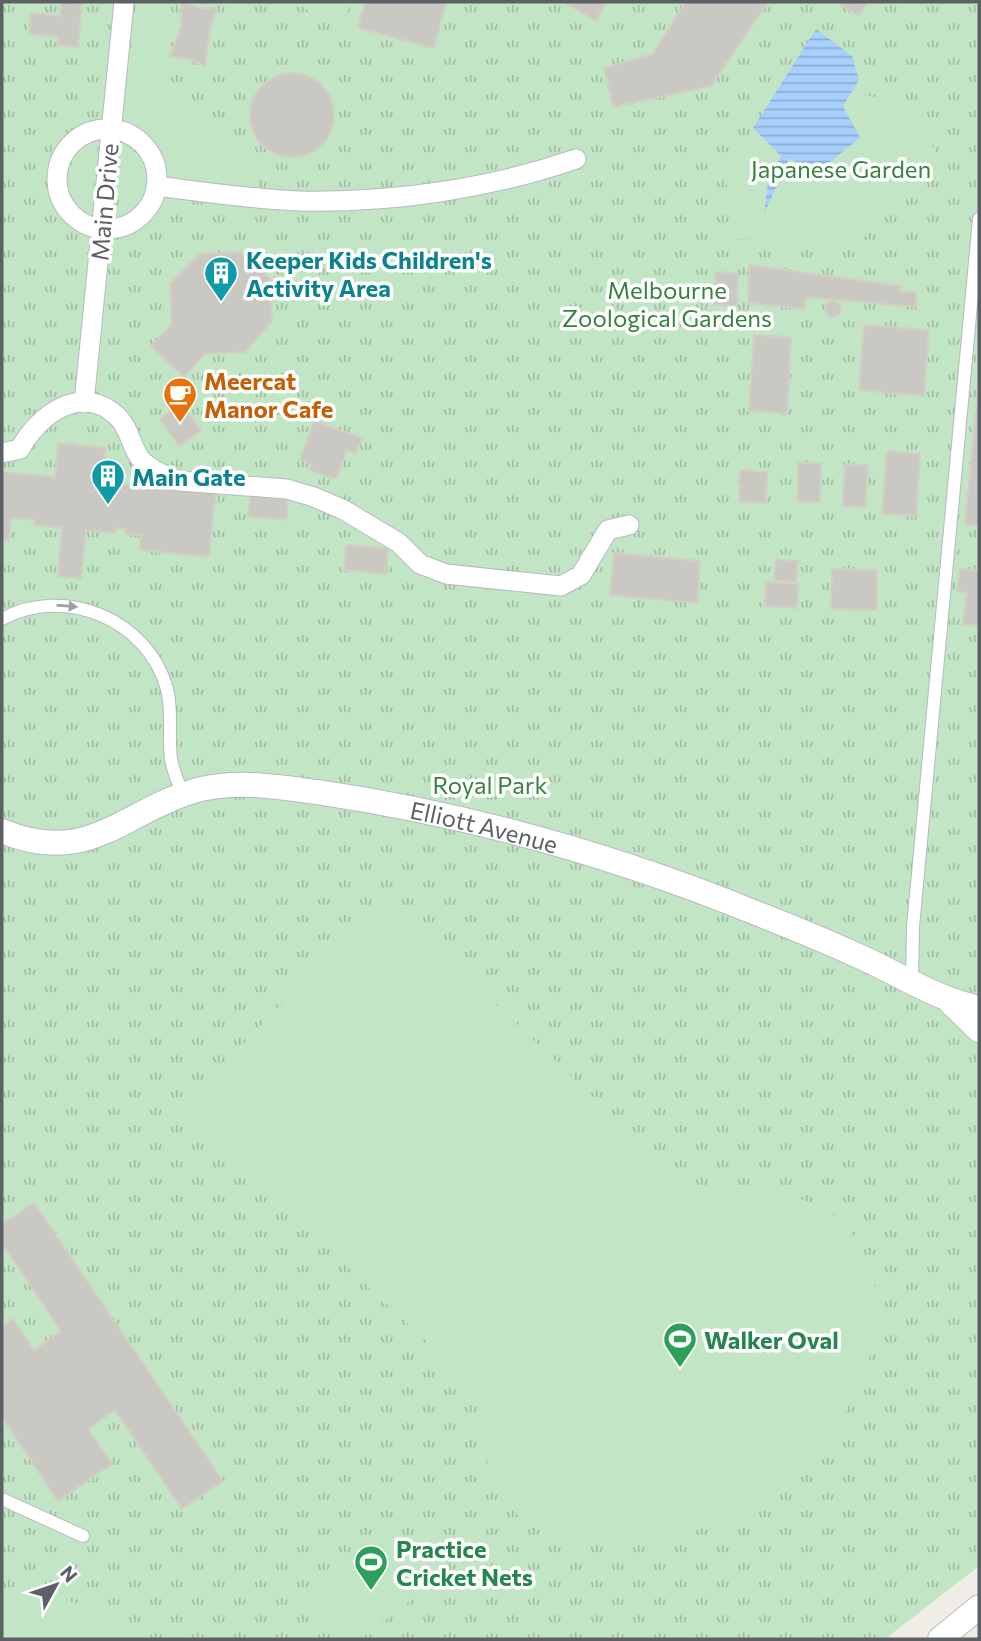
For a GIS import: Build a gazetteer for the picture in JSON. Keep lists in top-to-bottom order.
{
  "streets": {
    "street": ["Main Drive", "Elliott Avenue"]
  },
  "parks": ["Japanese Garden", "Melbourne Zoological Gardens", "Royal Park"],
  "places": {
    "building": ["Keeper Kids Children's Activity Area", "Main Gate"],
    "cafe": ["Meercat Manor Cafe"],
    "sports": ["Walker Oval", "Practice Cricket Nets"]
  },
  "north": "top right"
}
